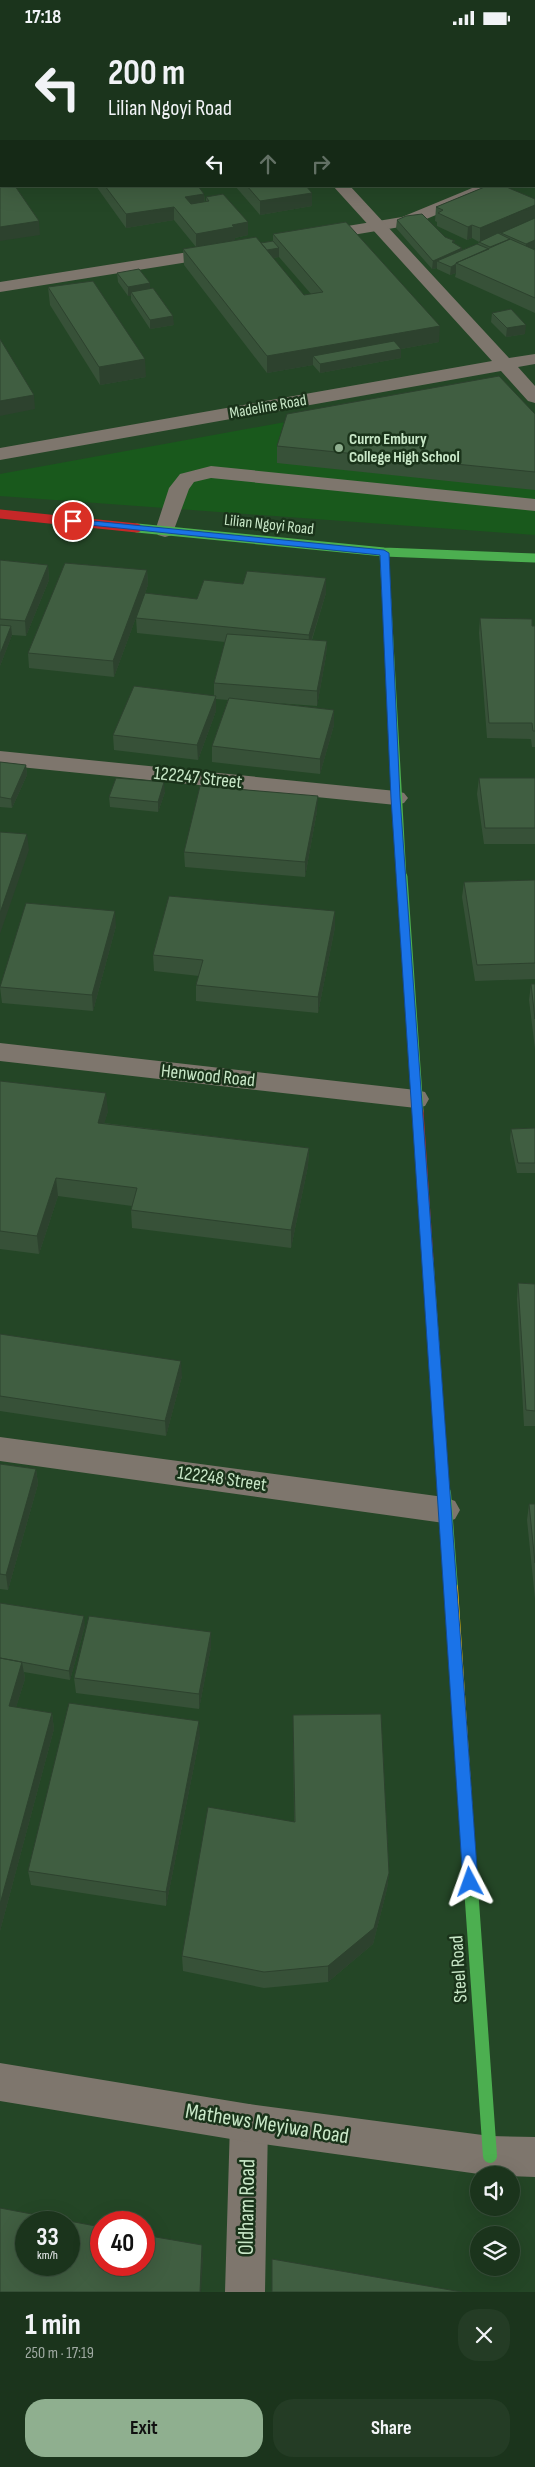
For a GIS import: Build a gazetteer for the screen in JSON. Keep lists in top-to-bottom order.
{
  "streets": {
    "street": [
      "Madeline Road",
      "Lilian Ngoyi Road",
      "122247 Street",
      "Henwood Road",
      "122248 Street",
      "Steel Road",
      "Mathews Meyiwa Road",
      "Oldham Road"
    ]
  },
  "crossings": [
    ["Lilian Ngoyi Road", "Steel Road"],
    ["122247 Street", "Steel Road"],
    ["Henwood Road", "Steel Road"],
    ["122248 Street", "Steel Road"],
    ["Steel Road", "Mathews Meyiwa Road"],
    ["Mathews Meyiwa Road", "Oldham Road"]
  ],
  "places": ["Curro Embury College High School"],
  "page": {
    "status": "17:18",
    "turn": ["200 m", "Lilian Ngoyi Road"],
    "speed": "33 km/h",
    "limit": "40",
    "heading": ["1 min", "250 m · 17:19"],
    "buttons": ["Exit", "Share"]
  }
}
